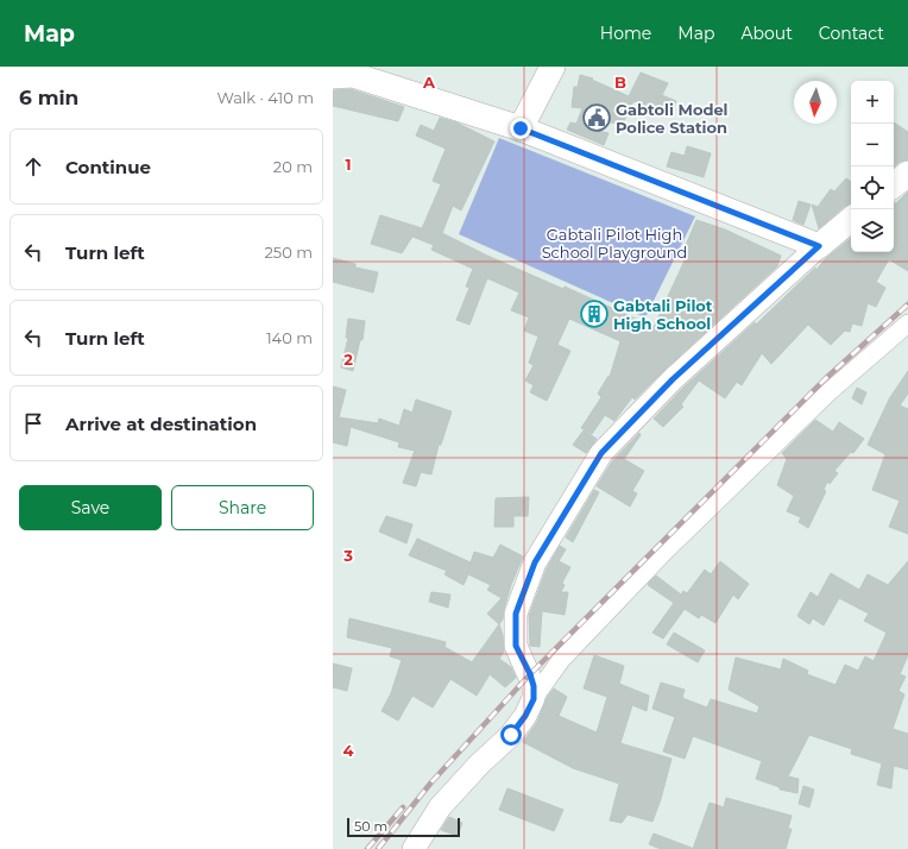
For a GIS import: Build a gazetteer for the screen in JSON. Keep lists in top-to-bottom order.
{
  "parks": ["Gabtali Pilot High School Playground"],
  "places": {
    "public building": ["Gabtoli Model Police Station"],
    "building": ["Gabtali Pilot High School"]
  },
  "scale_bar": "50 m",
  "north": "bottom",
  "page": {
    "header": "Map",
    "nav": [
      "Home",
      "Map",
      "About",
      "Contact"
    ],
    "heading": ["6 min", "Walk · 410 m"],
    "map_buttons": ["+", "−"],
    "list": [
      ["Continue", "20 m"],
      ["Turn left", "250 m"],
      ["Turn left", "140 m"],
      "Arrive at destination"
    ],
    "buttons": ["Save", "Share"],
    "scale": "50 m"
  },
  "grid": {
    "columns": ["A", "B"],
    "rows": [
      "1",
      "2",
      "3",
      "4"
    ]
  }
}
